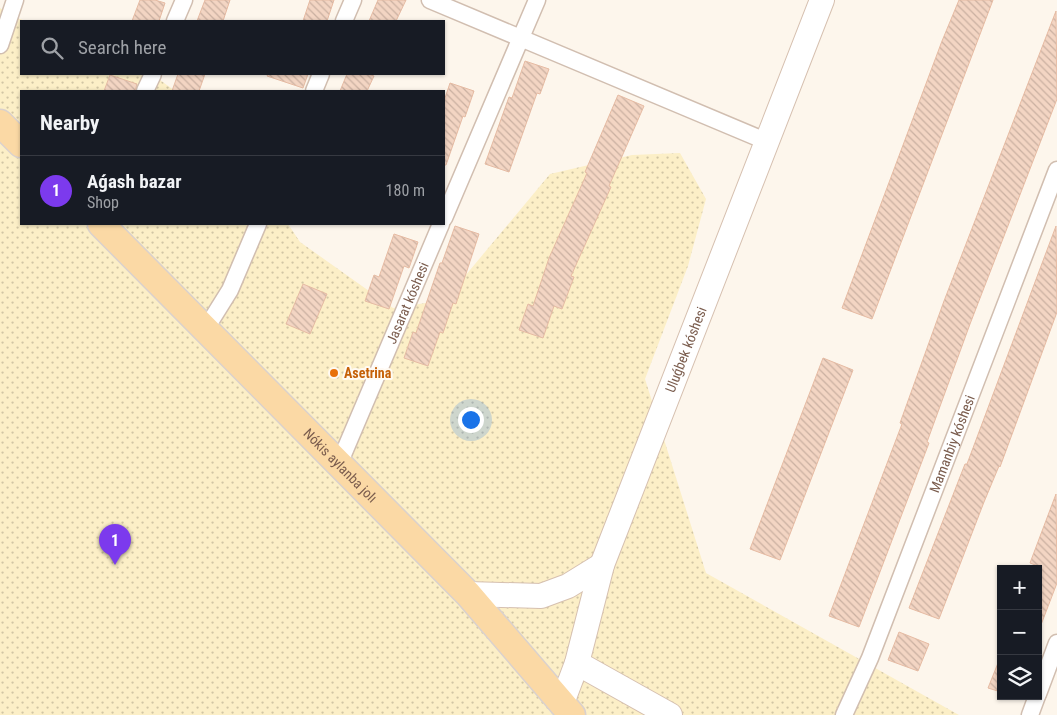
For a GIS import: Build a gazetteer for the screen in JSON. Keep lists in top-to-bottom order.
{
  "streets": {
    "main road": ["Nókis aylanba jolı"],
    "street": ["Jasarat kóshesi", "Uluǵbek kóshesi", "Mamanbiy kóshesi"]
  },
  "crossings": [
    ["Jasarat kóshesi", "Nókis aylanba jolı"],
    ["Uluǵbek kóshesi", "Nókis aylanba jolı"]
  ],
  "places": ["Asetrina"],
  "page": {
    "search": "Search here",
    "heading": "Nearby",
    "list": [
      {
        "mark": "1",
        "name": "Aǵash bazar",
        "note": "Shop",
        "value": "180 m"
      }
    ],
    "pins": "1",
    "map_buttons": ["+", "−"]
  }
}
